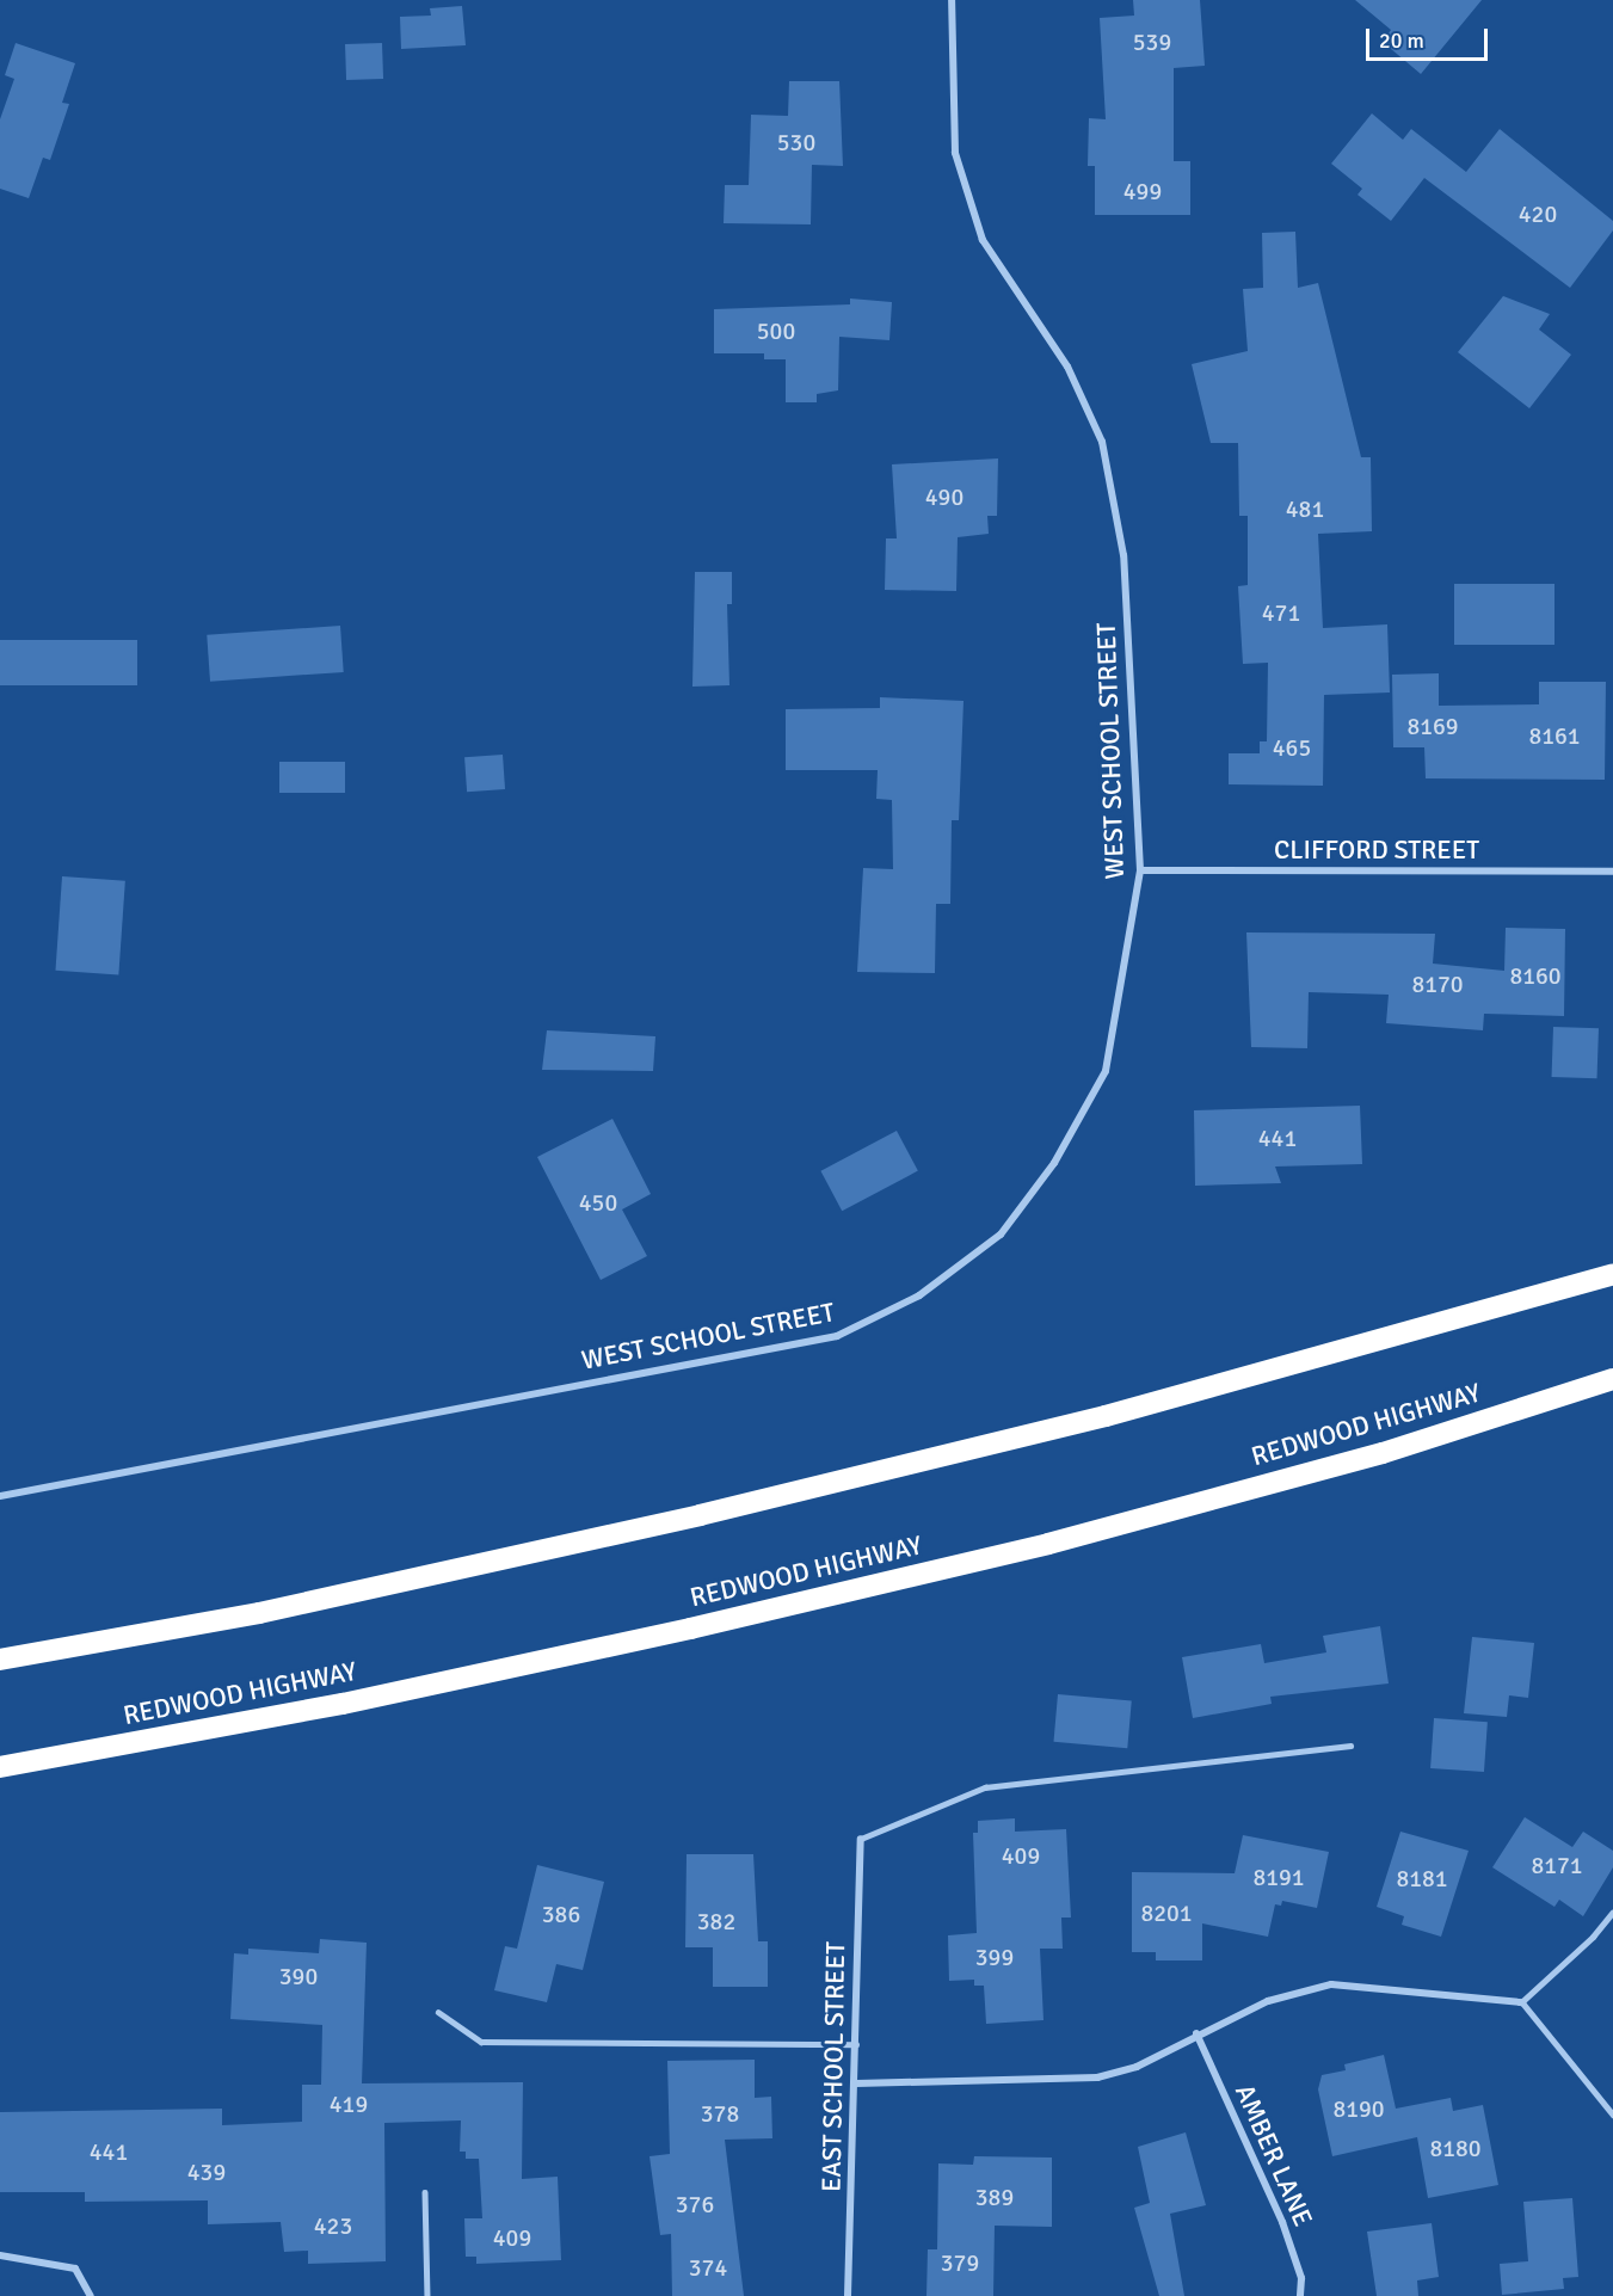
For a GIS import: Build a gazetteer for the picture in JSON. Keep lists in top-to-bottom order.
{
  "streets": {
    "highway": ["REDWOOD HIGHWAY"],
    "street": [
      "WEST SCHOOL STREET",
      "CLIFFORD STREET",
      "EAST SCHOOL STREET",
      "AMBER LANE"
    ]
  },
  "crossings": [
    ["WEST SCHOOL STREET", "CLIFFORD STREET"]
  ],
  "house_numbers": [
    "539",
    "530",
    "499",
    "420",
    "500",
    "490",
    "481",
    "471",
    "8169",
    "8161",
    "465",
    "8160",
    "8170",
    "441",
    "450",
    "409",
    "8171",
    "8191",
    "8181",
    "8201",
    "386",
    "382",
    "399",
    "390",
    "419",
    "8190",
    "378",
    "8180",
    "441",
    "439",
    "389",
    "376",
    "423",
    "409",
    "379",
    "374"
  ],
  "scale_bar": "20 m"
}
